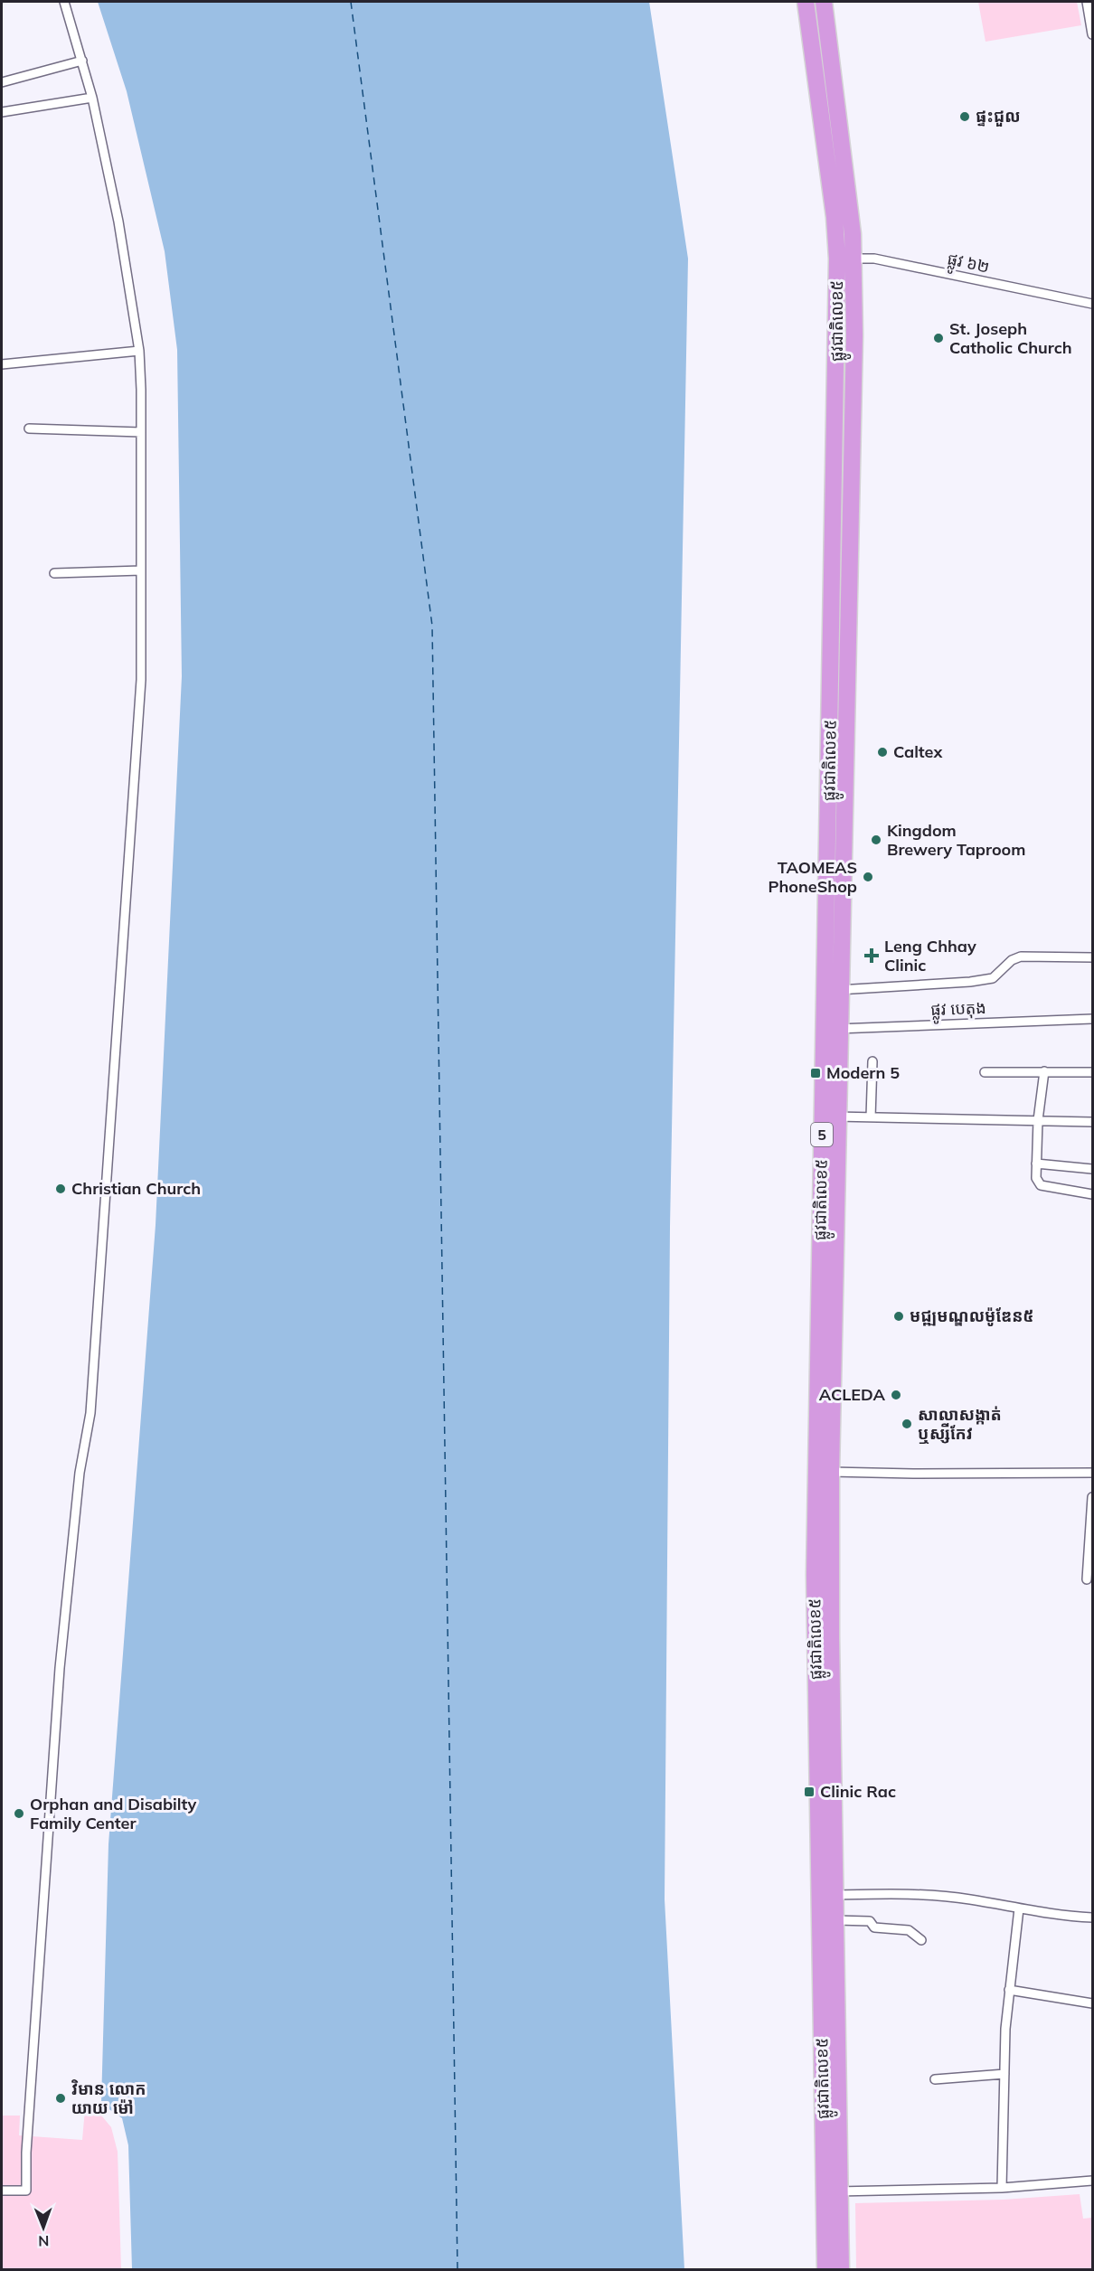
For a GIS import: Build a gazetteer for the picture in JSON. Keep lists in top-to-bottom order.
{
  "streets": {
    "highway": ["ផ្លូវជាតិលេខ៥", "5"],
    "street": ["ផ្លូវ ៦២", "ផ្លូវ បេតុង"]
  },
  "crossings": [
    ["ផ្លូវ ៦២", "ផ្លូវជាតិលេខ៥"],
    ["ផ្លូវជាតិលេខ៥", "ផ្លូវ បេតុង"]
  ],
  "places": {
    "other": [
      "ផ្ទះជួល",
      "St. Joseph Catholic Church",
      "Caltex",
      "Kingdom Brewery Taproom",
      "TAOMEAS PhoneShop",
      "Christian Church",
      "មជ្ឍមណ្ឌលម៉ូឌែន៥",
      "ACLEDA",
      "សាលាសង្កាត់ ឬស្សីកែវ",
      "Orphan and Disabilty Family Center",
      "វិមាន លោក យាយ ម៉ៅ"
    ],
    "health": ["Leng Chhay Clinic"],
    "transit": ["Modern 5", "Clinic Rac"]
  },
  "north": "bottom"
}
